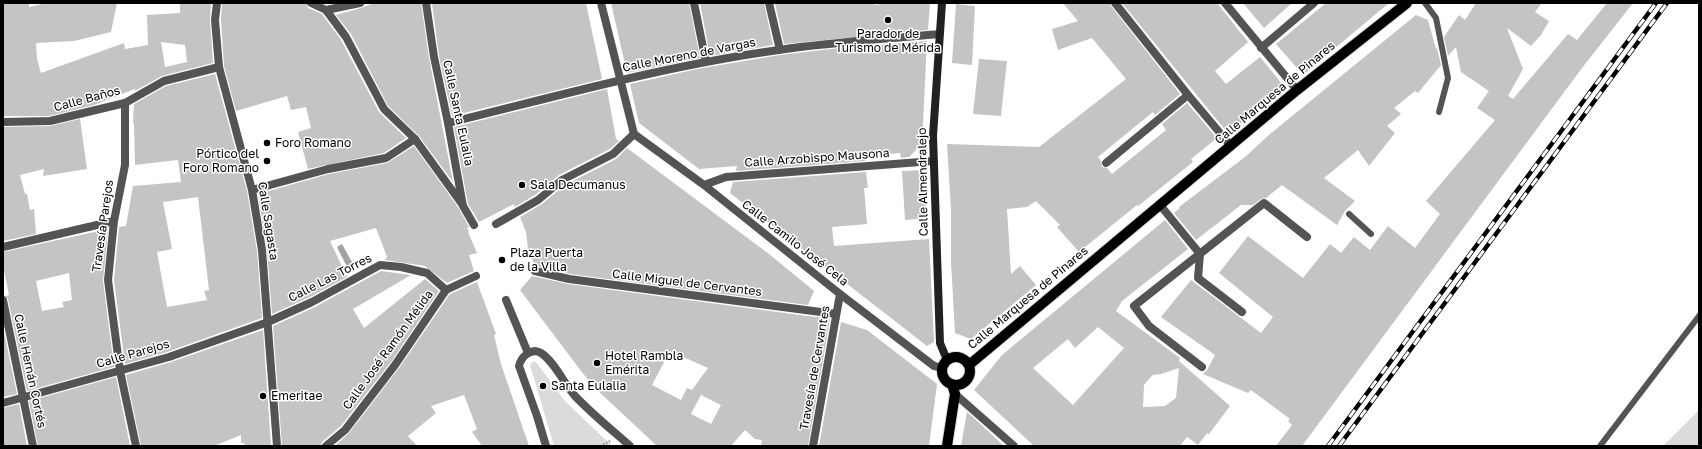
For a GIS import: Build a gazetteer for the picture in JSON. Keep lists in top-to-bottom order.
{
  "streets": {
    "main road": ["Calle Marquesa de Pinares", "Calle Almendralejo"],
    "street": [
      "Calle Moreno de Vargas",
      "Calle Baños",
      "Calle Santa Eulalia",
      "Calle Arzobispo Mausona",
      "Calle Sagasta",
      "Travesía Parejos",
      "Calle Camilo José Cela",
      "Calle Las Torres",
      "Calle Miguel de Cervantes",
      "Calle José Ramón Mélida",
      "Calle Parejos",
      "Travesía de Cervantes",
      "Calle Hernán Cortés"
    ]
  },
  "crossings": [
    ["Calle Moreno de Vargas", "Calle Santa Eulalia"],
    ["Calle Moreno de Vargas", "Calle Almendralejo"],
    ["Calle Marquesa de Pinares", "Calle Almendralejo"],
    ["Calle Marquesa de Pinares", "Calle Camilo José Cela"],
    ["Calle Baños", "Calle Sagasta"],
    ["Calle Baños", "Travesía Parejos"],
    ["Calle Arzobispo Mausona", "Calle Almendralejo"],
    ["Calle Arzobispo Mausona", "Calle Camilo José Cela"],
    ["Calle Almendralejo", "Calle Camilo José Cela"],
    ["Calle Sagasta", "Calle Las Torres"],
    ["Calle Sagasta", "Calle Parejos"],
    ["Travesía Parejos", "Calle Parejos"],
    ["Calle Camilo José Cela", "Travesía de Cervantes"],
    ["Calle Las Torres", "Calle José Ramón Mélida"],
    ["Calle Las Torres", "Calle Parejos"],
    ["Calle Miguel de Cervantes", "Travesía de Cervantes"],
    ["Calle Parejos", "Calle Hernán Cortés"]
  ],
  "places": [
    "Parador de Turismo de Mérida",
    "Foro Romano",
    "Pórtico del Foro Romano",
    "Sala Decumanus",
    "Plaza Puerta de la Villa",
    "Hotel Rambla Emérita",
    "Santa Eulalia",
    "Emeritae"
  ]
}
